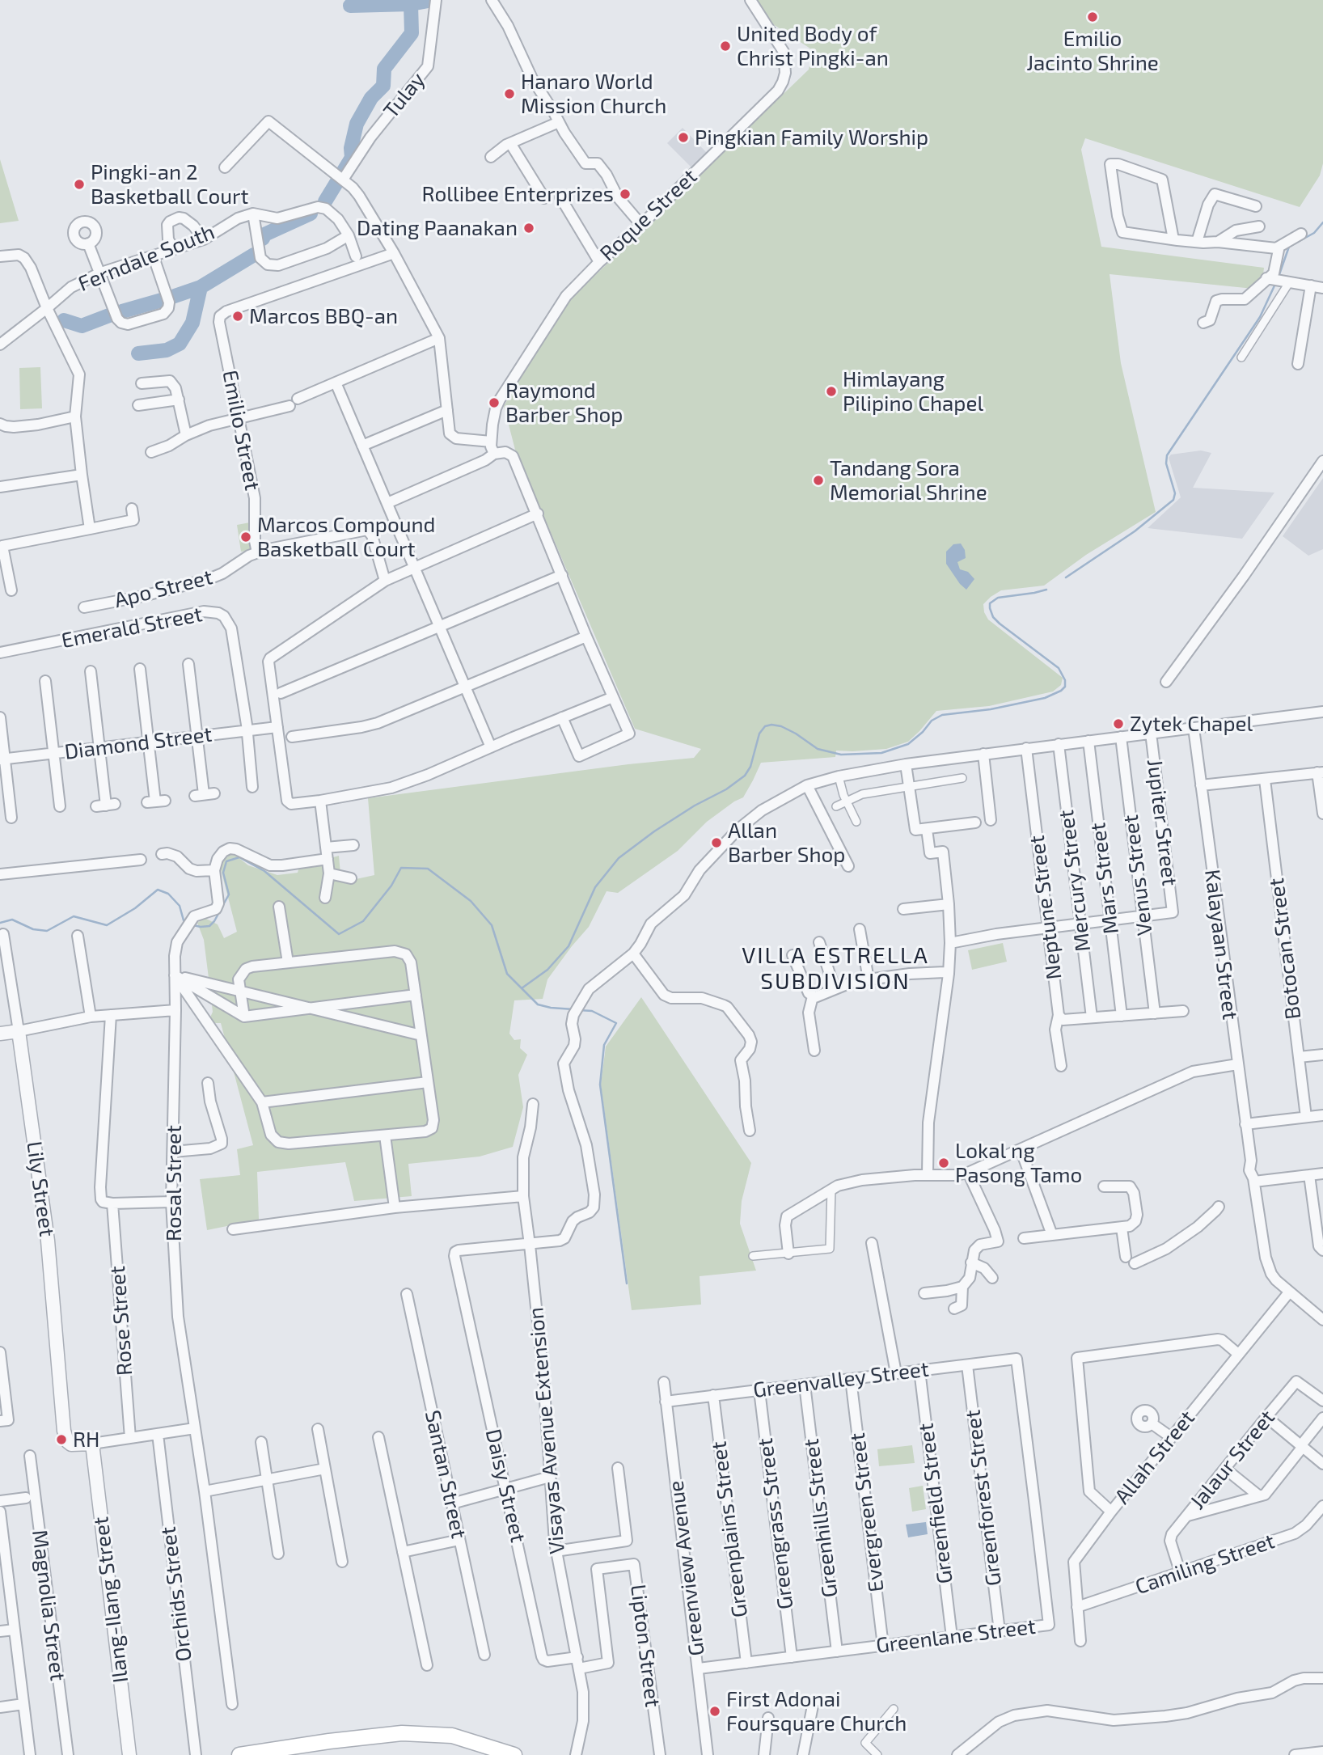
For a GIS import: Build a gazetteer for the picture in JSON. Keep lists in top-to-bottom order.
{
  "streets": {
    "street": [
      "Tulay",
      "Roque Street",
      "Ferndale South",
      "Emilio Street",
      "Apo Street",
      "Emerald Street",
      "Diamond Street",
      "Jupiter Street",
      "Venus Street",
      "Mars Street",
      "Mercury Street",
      "Neptune Street",
      "Kalayaan Street",
      "Botocan Street",
      "Rosal Street",
      "Lily Street",
      "Rose Street",
      "Greenvalley Street",
      "Visayas Avenue Extension",
      "Allah Street",
      "Jalaur Street",
      "Santan Street",
      "Daisy Street",
      "Greenforest Street",
      "Greenfield Street",
      "Evergreen Street",
      "Greenhills Street",
      "Greengrass Street",
      "Greenplains Street",
      "Camiling Street",
      "Greenview Avenue",
      "Orchids Street",
      "Ilang-Ilang Street",
      "Magnolia Street",
      "Greenlane Street",
      "Lipton Street"
    ]
  },
  "crossings": [
    ["Emilio Street", "Apo Street"],
    ["Emerald Street", "Diamond Street"],
    ["Jupiter Street", "Venus Street"],
    ["Kalayaan Street", "Allah Street"],
    ["Lily Street", "Ilang-Ilang Street"],
    ["Greenvalley Street", "Greenforest Street"],
    ["Greenvalley Street", "Greenfield Street"],
    ["Greenvalley Street", "Evergreen Street"],
    ["Greenvalley Street", "Greenhills Street"],
    ["Greenvalley Street", "Greengrass Street"],
    ["Greenvalley Street", "Greenplains Street"],
    ["Greenvalley Street", "Greenview Avenue"],
    ["Greenvalley Street", "Greenlane Street"],
    ["Visayas Avenue Extension", "Daisy Street"],
    ["Visayas Avenue Extension", "Lipton Street"],
    ["Allah Street", "Camiling Street"],
    ["Jalaur Street", "Camiling Street"],
    ["Greenforest Street", "Greenlane Street"],
    ["Greenfield Street", "Greenlane Street"],
    ["Evergreen Street", "Greenlane Street"],
    ["Greenhills Street", "Greenlane Street"],
    ["Greengrass Street", "Greenlane Street"],
    ["Greenplains Street", "Greenlane Street"],
    ["Greenview Avenue", "Greenlane Street"]
  ],
  "districts": ["VILLA ESTRELLA SUBDIVISION"],
  "places": [
    "Emilio Jacinto Shrine",
    "United Body of Christ Pingki-an",
    "Hanaro World Mission Church",
    "Pingkian Family Worship",
    "Pingki-an 2 Basketball Court",
    "Rollibee Enterprizes",
    "Dating Paanakan",
    "Marcos BBQ-an",
    "Himlayang Pilipino Chapel",
    "Raymond Barber Shop",
    "Tandang Sora Memorial Shrine",
    "Marcos Compound Basketball Court",
    "Zytek Chapel",
    "Allan Barber Shop",
    "Lokal ng Pasong Tamo",
    "RH",
    "First Adonai Foursquare Church"
  ]
}
